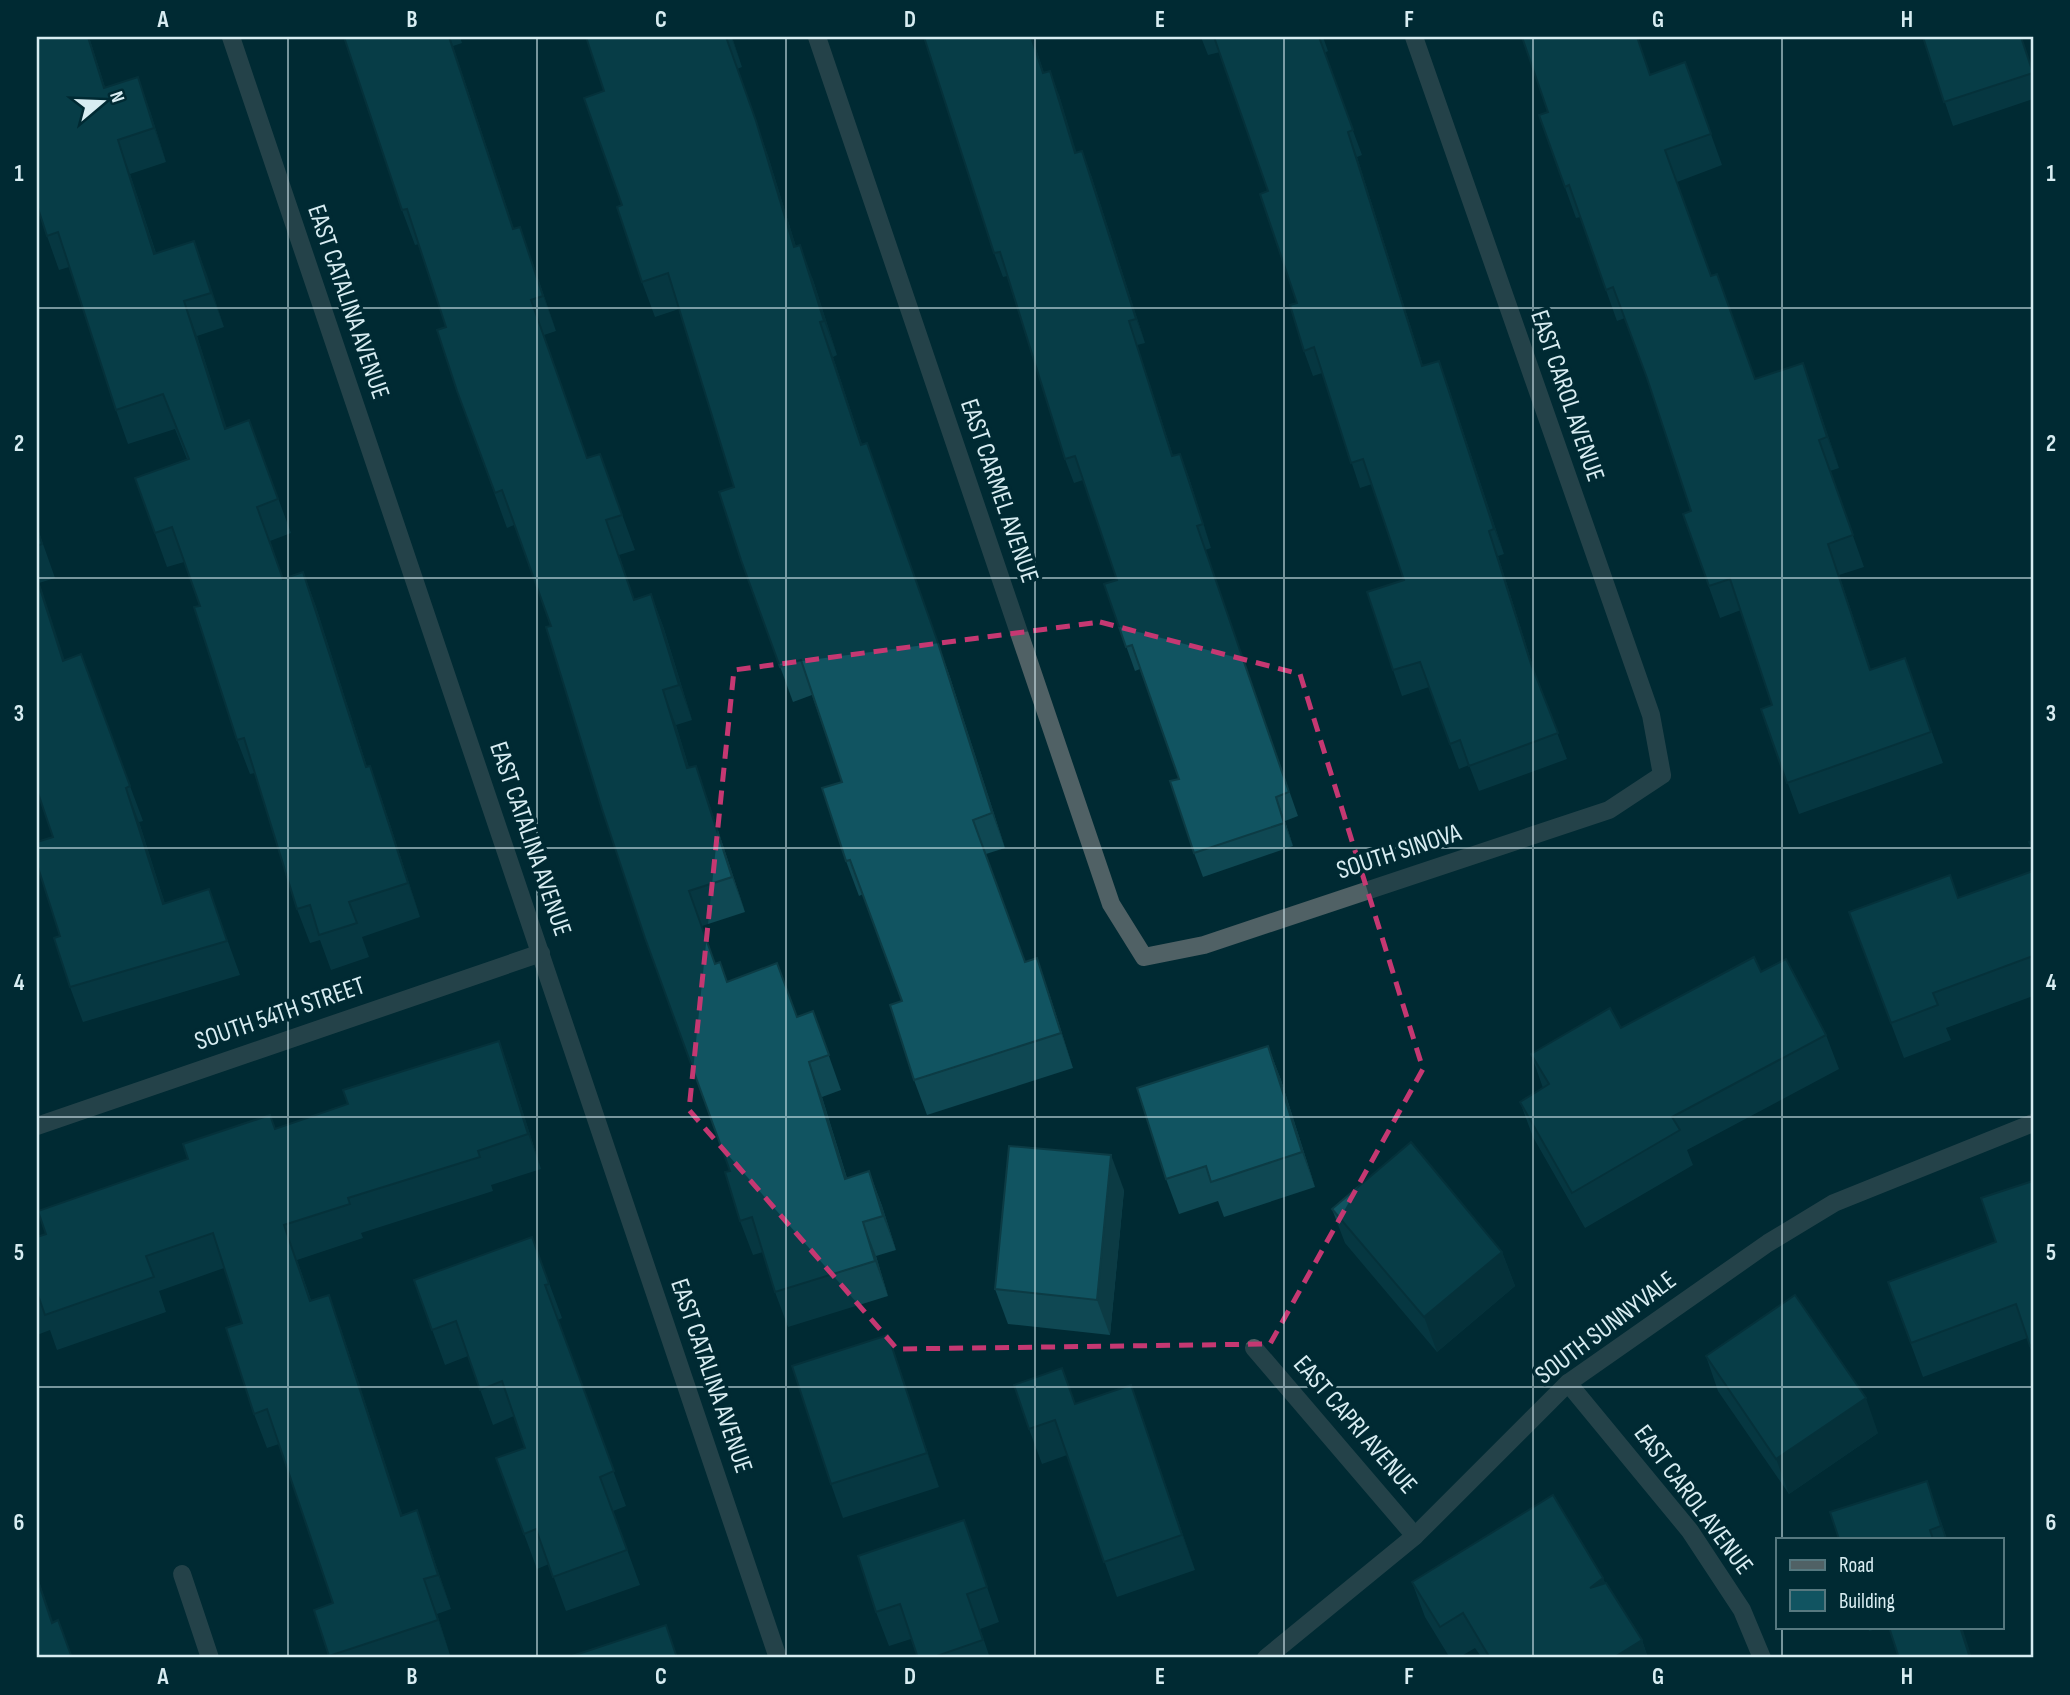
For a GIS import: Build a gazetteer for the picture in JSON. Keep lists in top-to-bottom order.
{
  "streets": {
    "street": [
      "EAST CATALINA AVENUE",
      "EAST CAROL AVENUE",
      "EAST CARMEL AVENUE",
      "SOUTH SINOVA",
      "SOUTH 54TH STREET",
      "SOUTH SUNNYVALE",
      "EAST CAPRI AVENUE"
    ]
  },
  "crossings": [
    ["EAST CATALINA AVENUE", "SOUTH 54TH STREET"],
    ["EAST CAROL AVENUE", "SOUTH SINOVA"],
    ["EAST CAROL AVENUE", "SOUTH SUNNYVALE"],
    ["EAST CARMEL AVENUE", "SOUTH SINOVA"],
    ["SOUTH SUNNYVALE", "EAST CAPRI AVENUE"]
  ],
  "legend": ["Road", "Building"],
  "north": "right",
  "grid": {
    "columns": [
      "A",
      "B",
      "C",
      "D",
      "E",
      "F",
      "G",
      "H"
    ],
    "rows": [
      "1",
      "2",
      "3",
      "4",
      "5",
      "6"
    ]
  }
}
